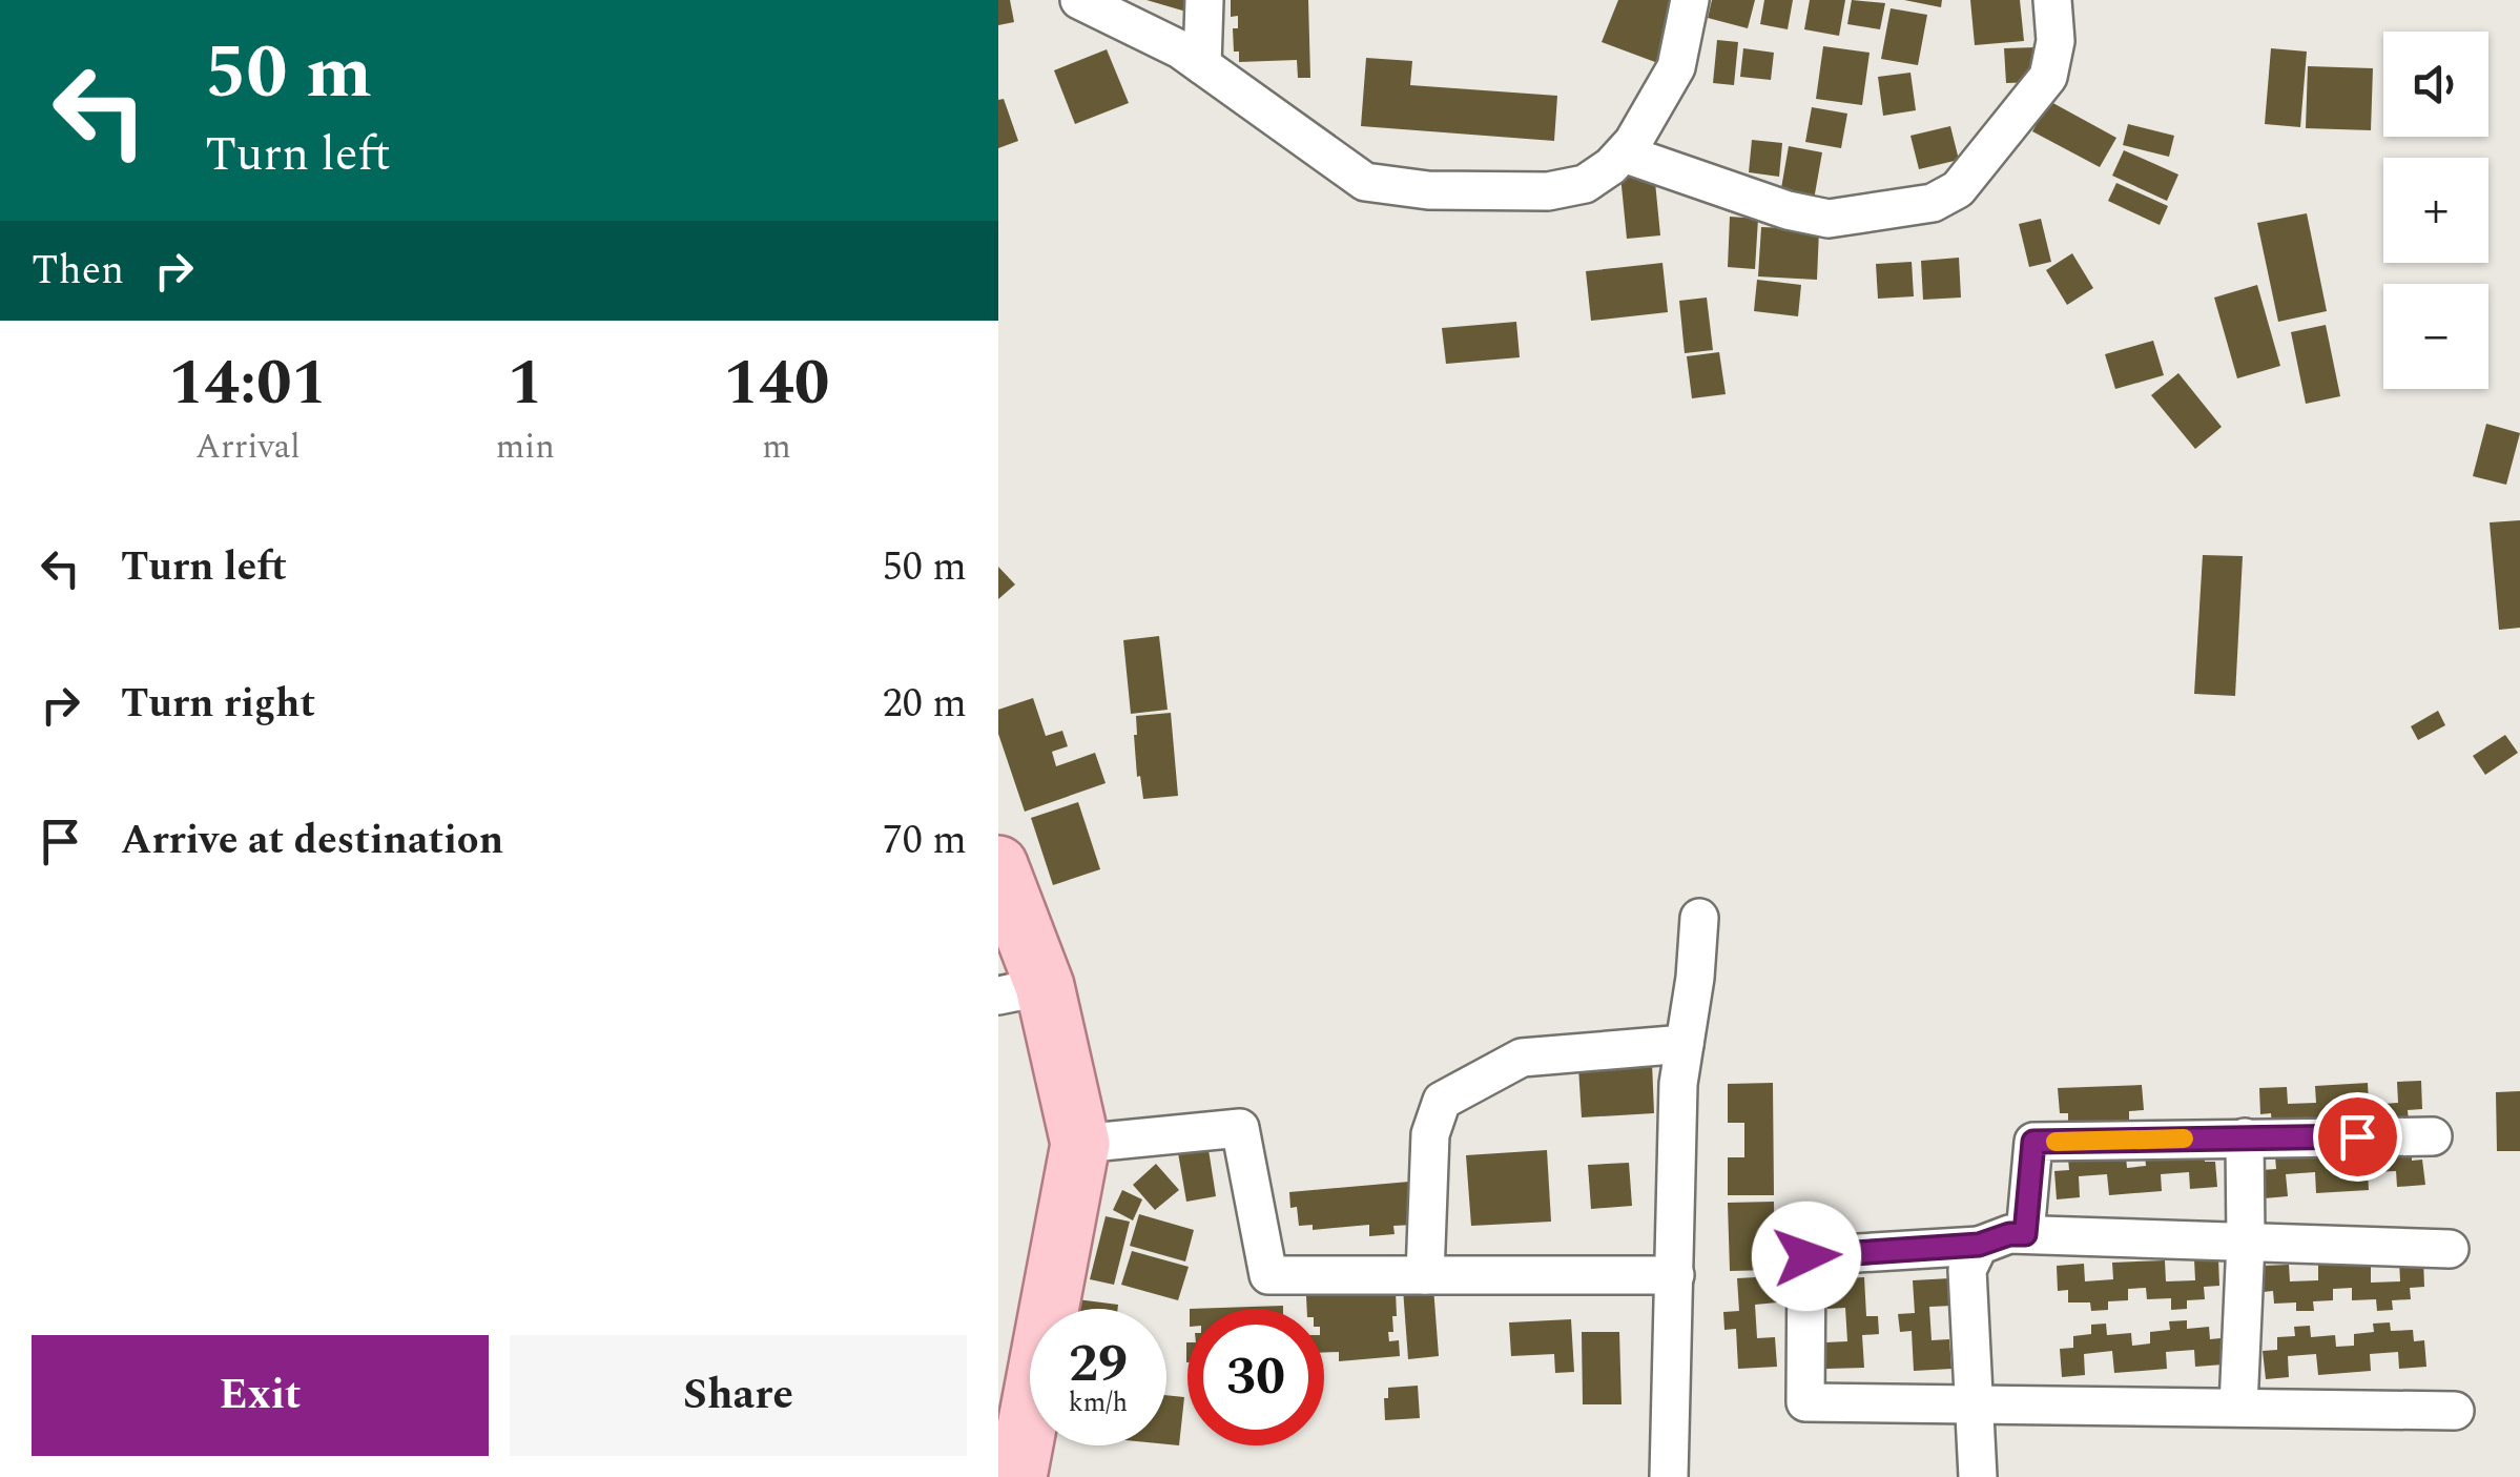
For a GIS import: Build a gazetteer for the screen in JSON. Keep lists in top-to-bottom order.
{
  "page": {
    "turn": ["50 m", "Turn left"],
    "map_buttons": ["+", "−"],
    "then": "Then",
    "eta": [
      "14:01",
      "Arrival",
      "1",
      "min",
      "140",
      "m"
    ],
    "list": [
      {
        "name": "Turn left",
        "value": "50 m"
      },
      {
        "name": "Turn right",
        "value": "20 m"
      },
      {
        "name": "Arrive at destination",
        "value": "70 m"
      }
    ],
    "speed": "29 km/h",
    "limit": "30",
    "buttons": ["Exit", "Share"]
  }
}
